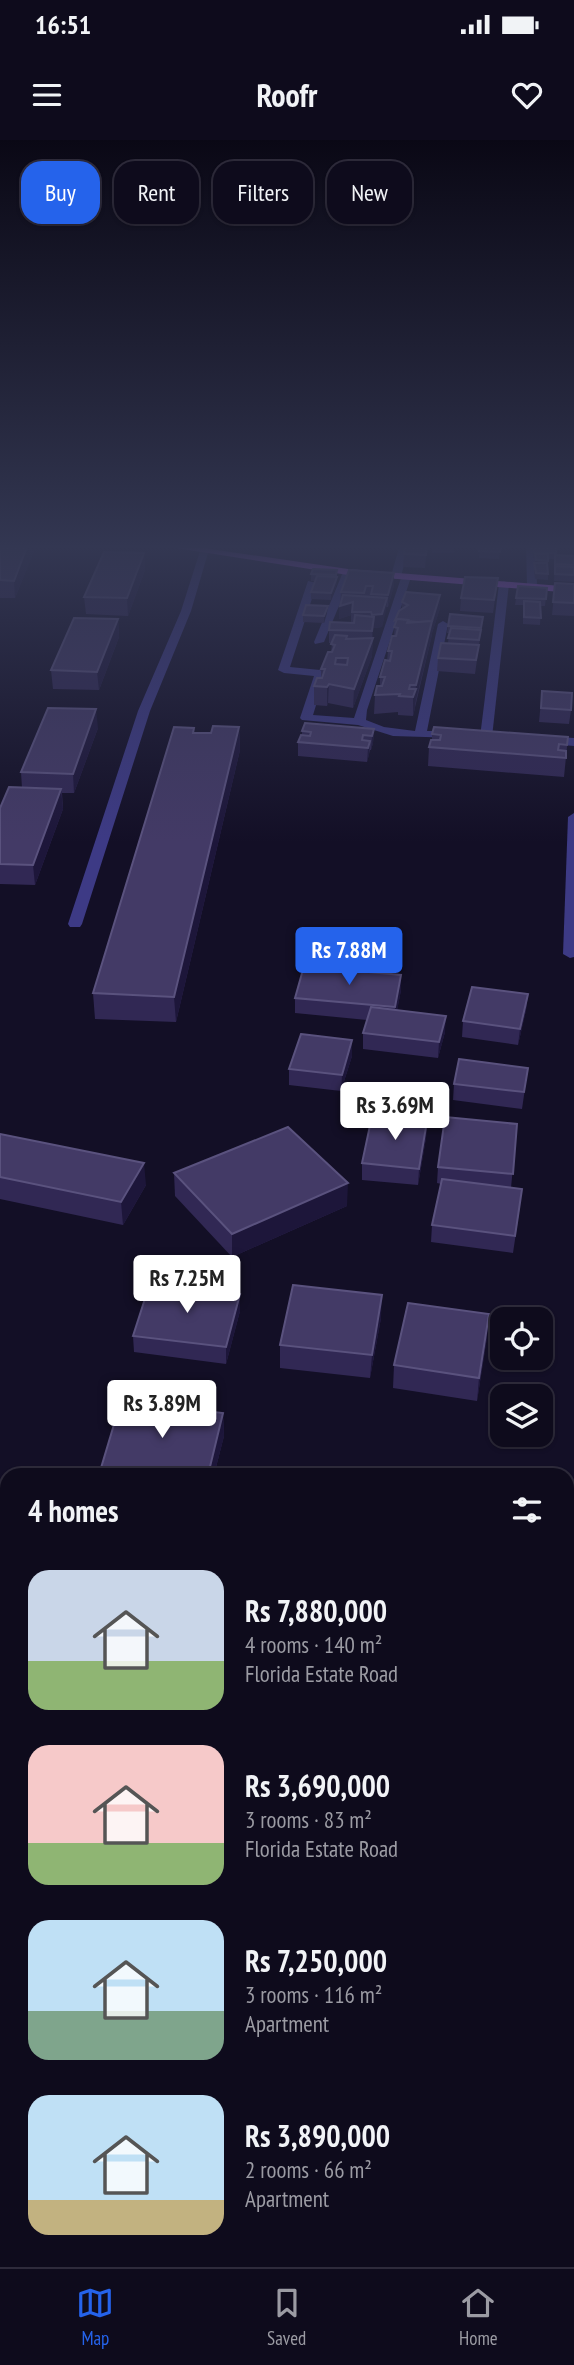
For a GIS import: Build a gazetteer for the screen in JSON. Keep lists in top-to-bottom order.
{
  "page": {
    "status": "16:51",
    "header": "Roofr",
    "chip": [
      "Buy",
      "Rent",
      "Filters",
      "New"
    ],
    "price": [
      "Rs 7.88M",
      "Rs 3.69M",
      "Rs 7.25M",
      "Rs 3.89M"
    ],
    "heading": "4 homes",
    "list": [
      {
        "name": "Rs 7,880,000",
        "note": "4 rooms · 140 m² · Florida Estate Road"
      },
      {
        "name": "Rs 3,690,000",
        "note": "3 rooms · 83 m² · Florida Estate Road"
      },
      {
        "name": "Rs 7,250,000",
        "note": "3 rooms · 116 m² · Apartment"
      },
      {
        "name": "Rs 3,890,000",
        "note": "2 rooms · 66 m² · Apartment"
      }
    ],
    "tabs": ["Map", "Saved", "Home"]
  }
}
